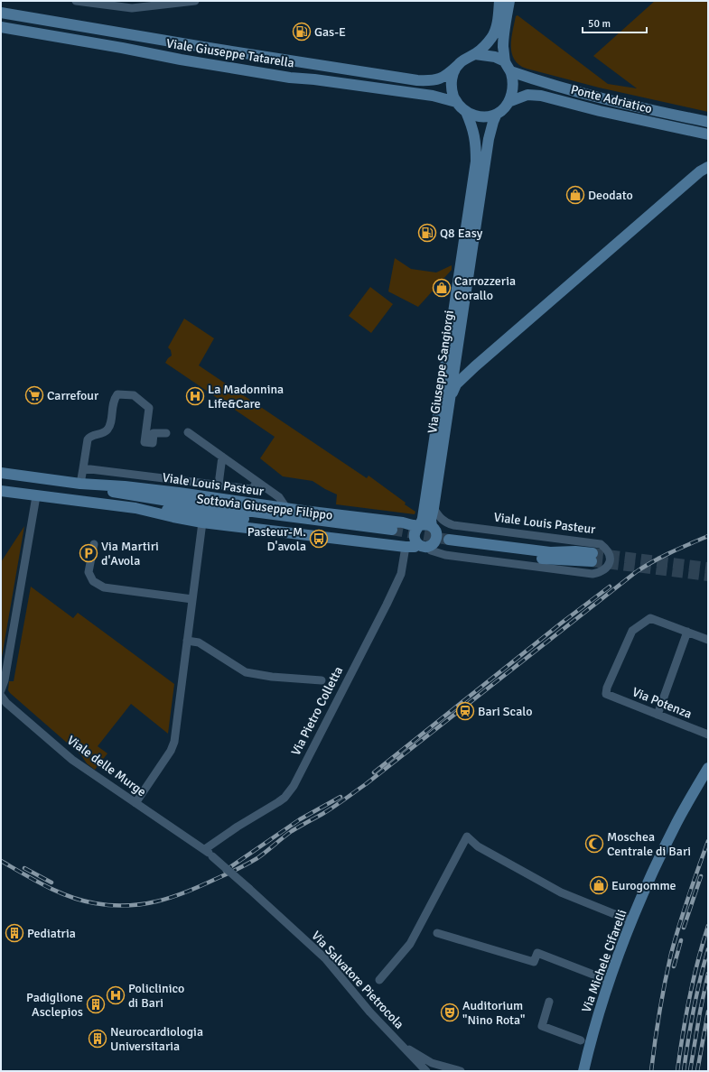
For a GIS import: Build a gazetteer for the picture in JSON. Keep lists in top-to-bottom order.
{
  "streets": {
    "main road": [
      "Viale Giuseppe Tatarella",
      "Ponte Adriatico",
      "Via Giuseppe Sangiorgi",
      "Viale Louis Pasteur",
      "Sottovia Giuseppe Filippo",
      "Via Michele Cifarelli"
    ],
    "street": [
      "Via Potenza",
      "Via Pietro Colletta",
      "Viale delle Murge",
      "Via Salvatore Pietrocola"
    ]
  },
  "crossings": [
    ["Viale Giuseppe Tatarella", "Ponte Adriatico"],
    ["Viale Giuseppe Tatarella", "Via Giuseppe Sangiorgi"],
    ["Ponte Adriatico", "Via Giuseppe Sangiorgi"],
    ["Via Giuseppe Sangiorgi", "Viale Louis Pasteur"],
    ["Viale Louis Pasteur", "Sottovia Giuseppe Filippo"],
    ["Via Pietro Colletta", "Viale delle Murge"],
    ["Via Pietro Colletta", "Via Salvatore Pietrocola"],
    ["Viale delle Murge", "Via Salvatore Pietrocola"]
  ],
  "places": {
    "fuel station": ["Gas-E", "Q8 Easy"],
    "shop": ["Deodato", "Carrozzeria Corallo", "Eurogomme"],
    "supermarket": ["Carrefour"],
    "hospital": ["La Madonnina Life&Care", "Policlinico di Bari"],
    "bus stop": ["Pasteur-M. D'avola"],
    "parking": ["Via Martiri d'Avola"],
    "station": ["Bari Scalo"],
    "mosque": ["Moschea Centrale di Bari"],
    "building": ["Pediatria", "Padiglione Asclepios", "Neurocardiologia Universitaria"],
    "theatre": ["Auditorium \"Nino Rota\""]
  },
  "scale_bar": "50 m"
}
